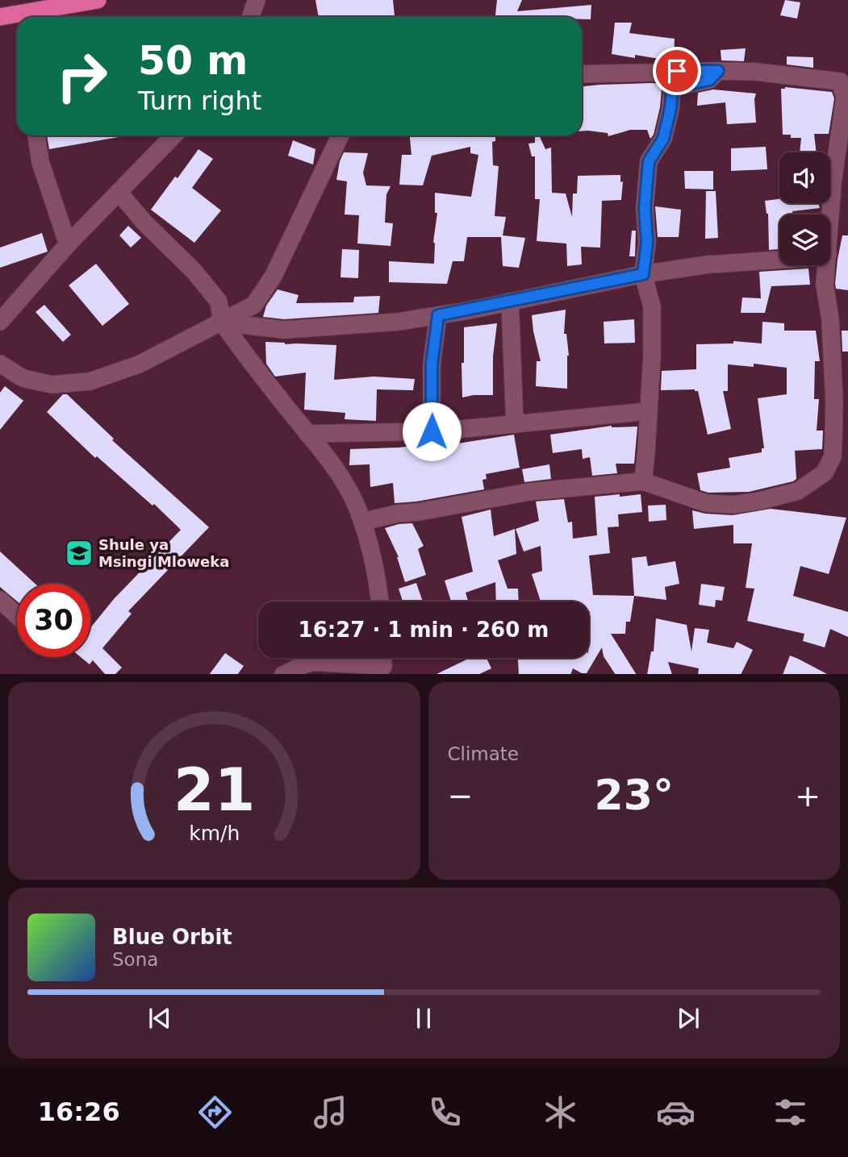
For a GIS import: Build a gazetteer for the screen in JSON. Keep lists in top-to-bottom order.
{
  "places": {
    "school or university": ["Shule ya Msingi Mloweka"]
  },
  "page": {
    "turn": ["50 m", "Turn right"],
    "limit": "30",
    "trip": "16:27 · 1 min · 260 m",
    "tile": "Climate",
    "heat": ["−", "23°", "+"],
    "song": ["Blue Orbit", "Sona"],
    "tabs": "16:26",
    "gauge": ["21", "km/h"]
  }
}
